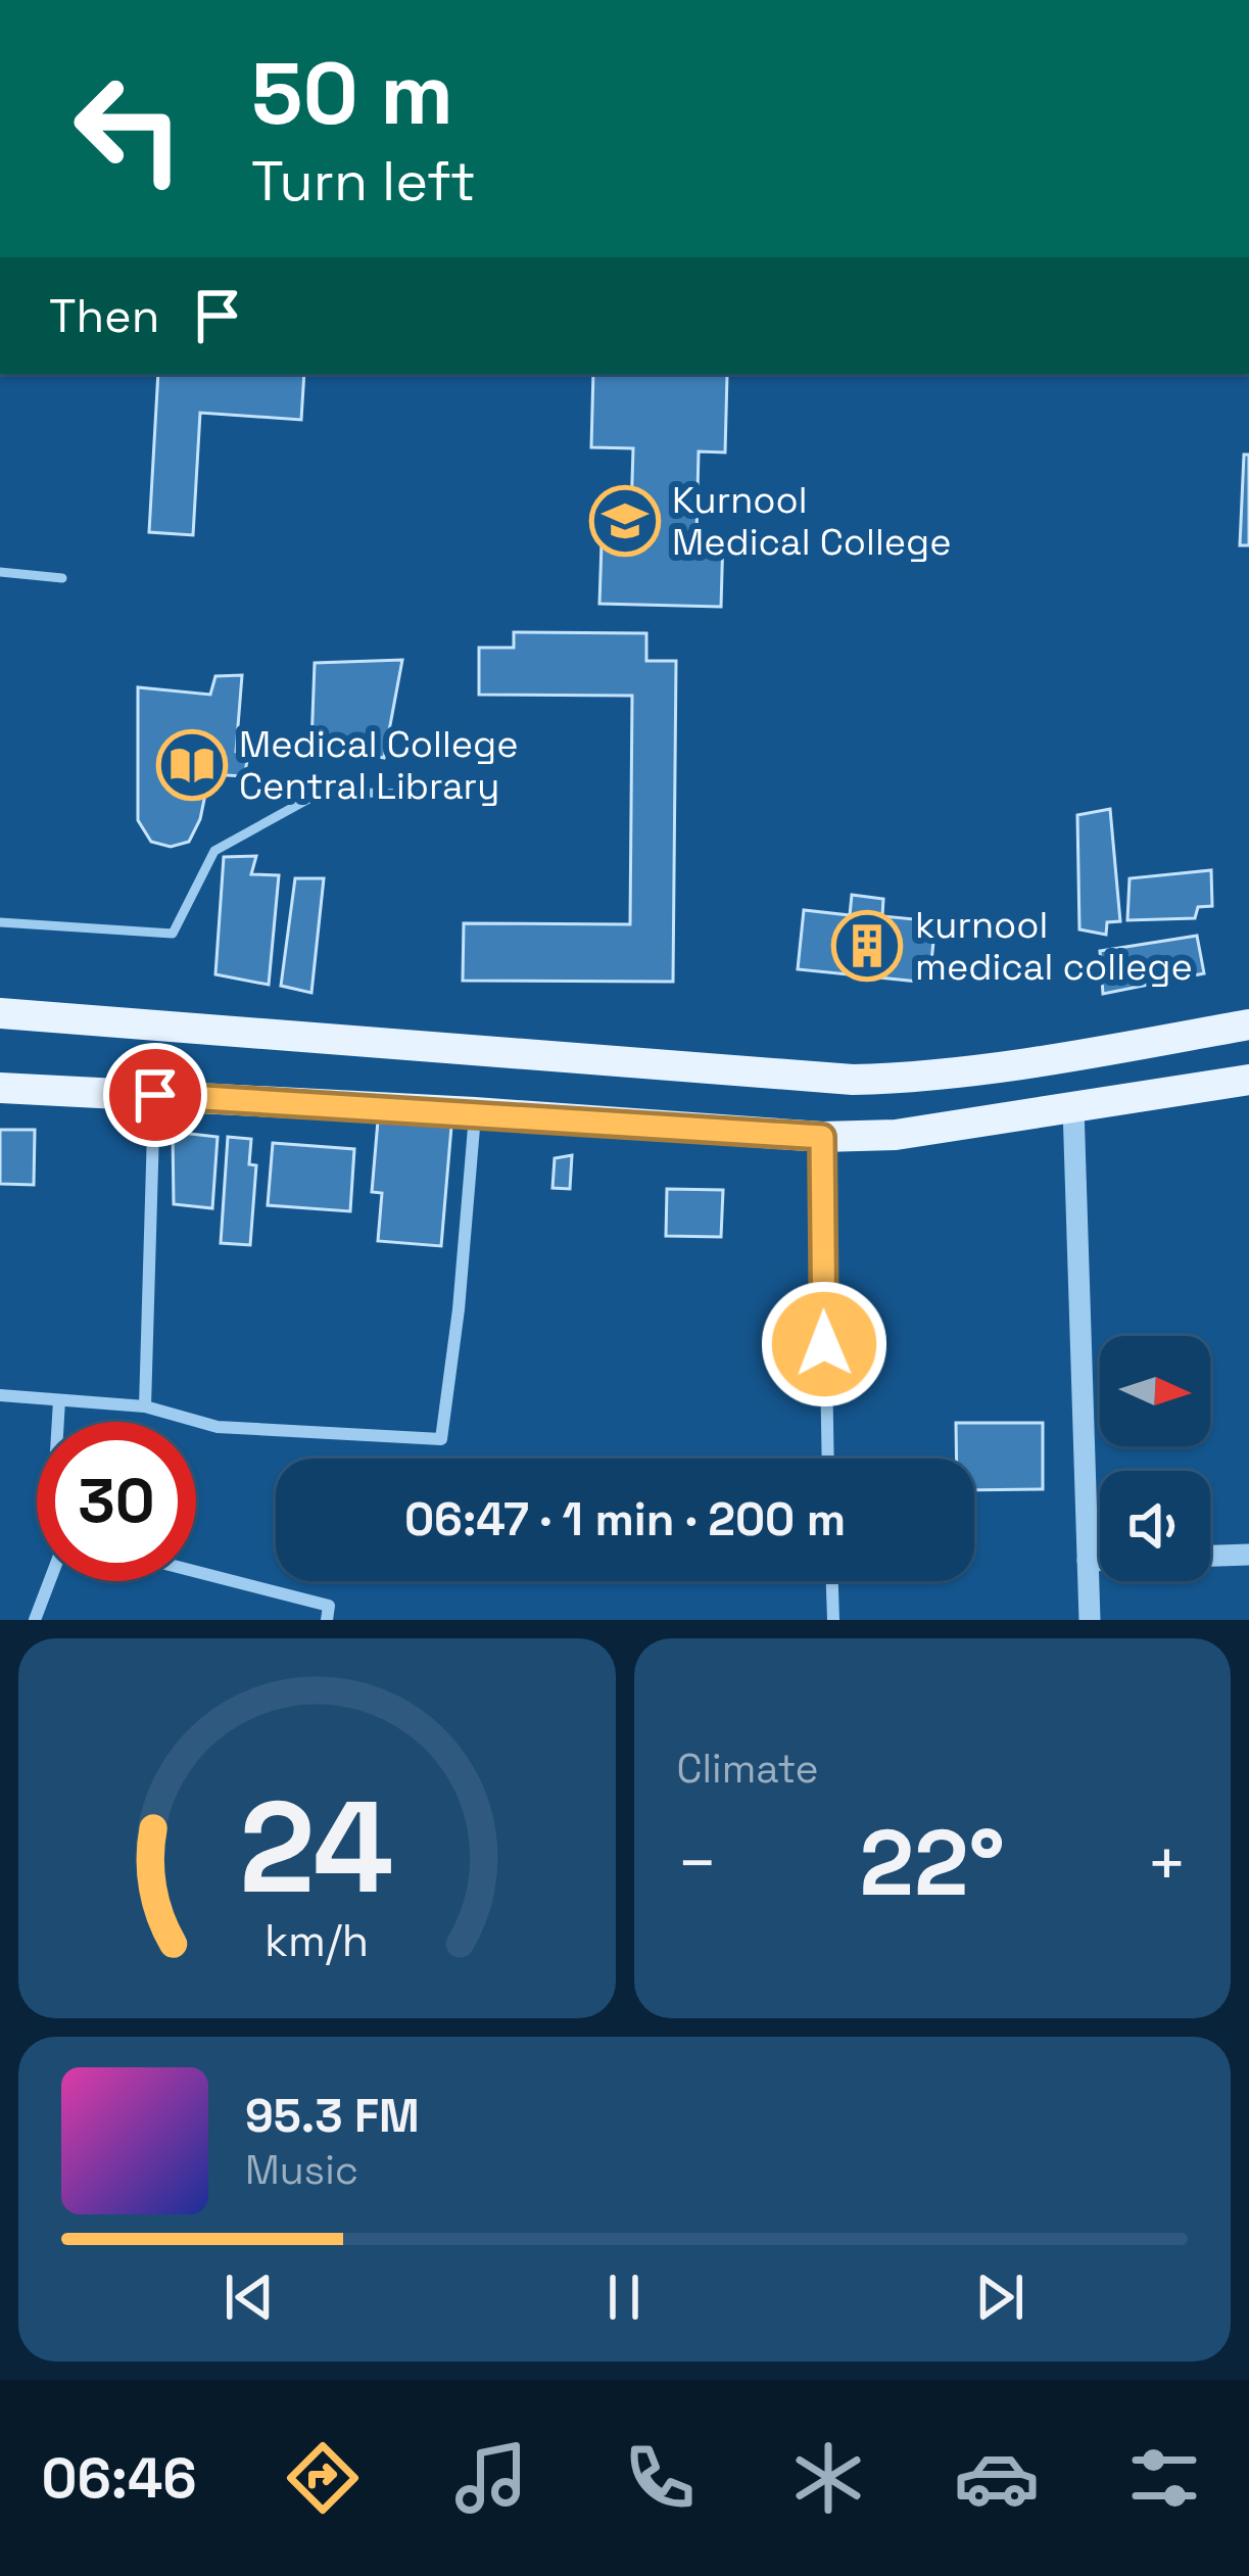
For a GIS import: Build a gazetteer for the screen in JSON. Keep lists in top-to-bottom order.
{
  "places": {
    "school or university": ["Kurnool Medical College"],
    "library": ["Medical College Central Library"],
    "building": ["kurnool medical college"]
  },
  "north": "right",
  "page": {
    "turn": ["50 m", "Turn left"],
    "then": "Then",
    "limit": "30",
    "trip": "06:47 · 1 min · 200 m",
    "tile": "Climate",
    "heat": ["−", "22°", "+"],
    "song": ["95.3 FM", "Music"],
    "tabs": "06:46",
    "gauge": ["24", "km/h"]
  }
}
